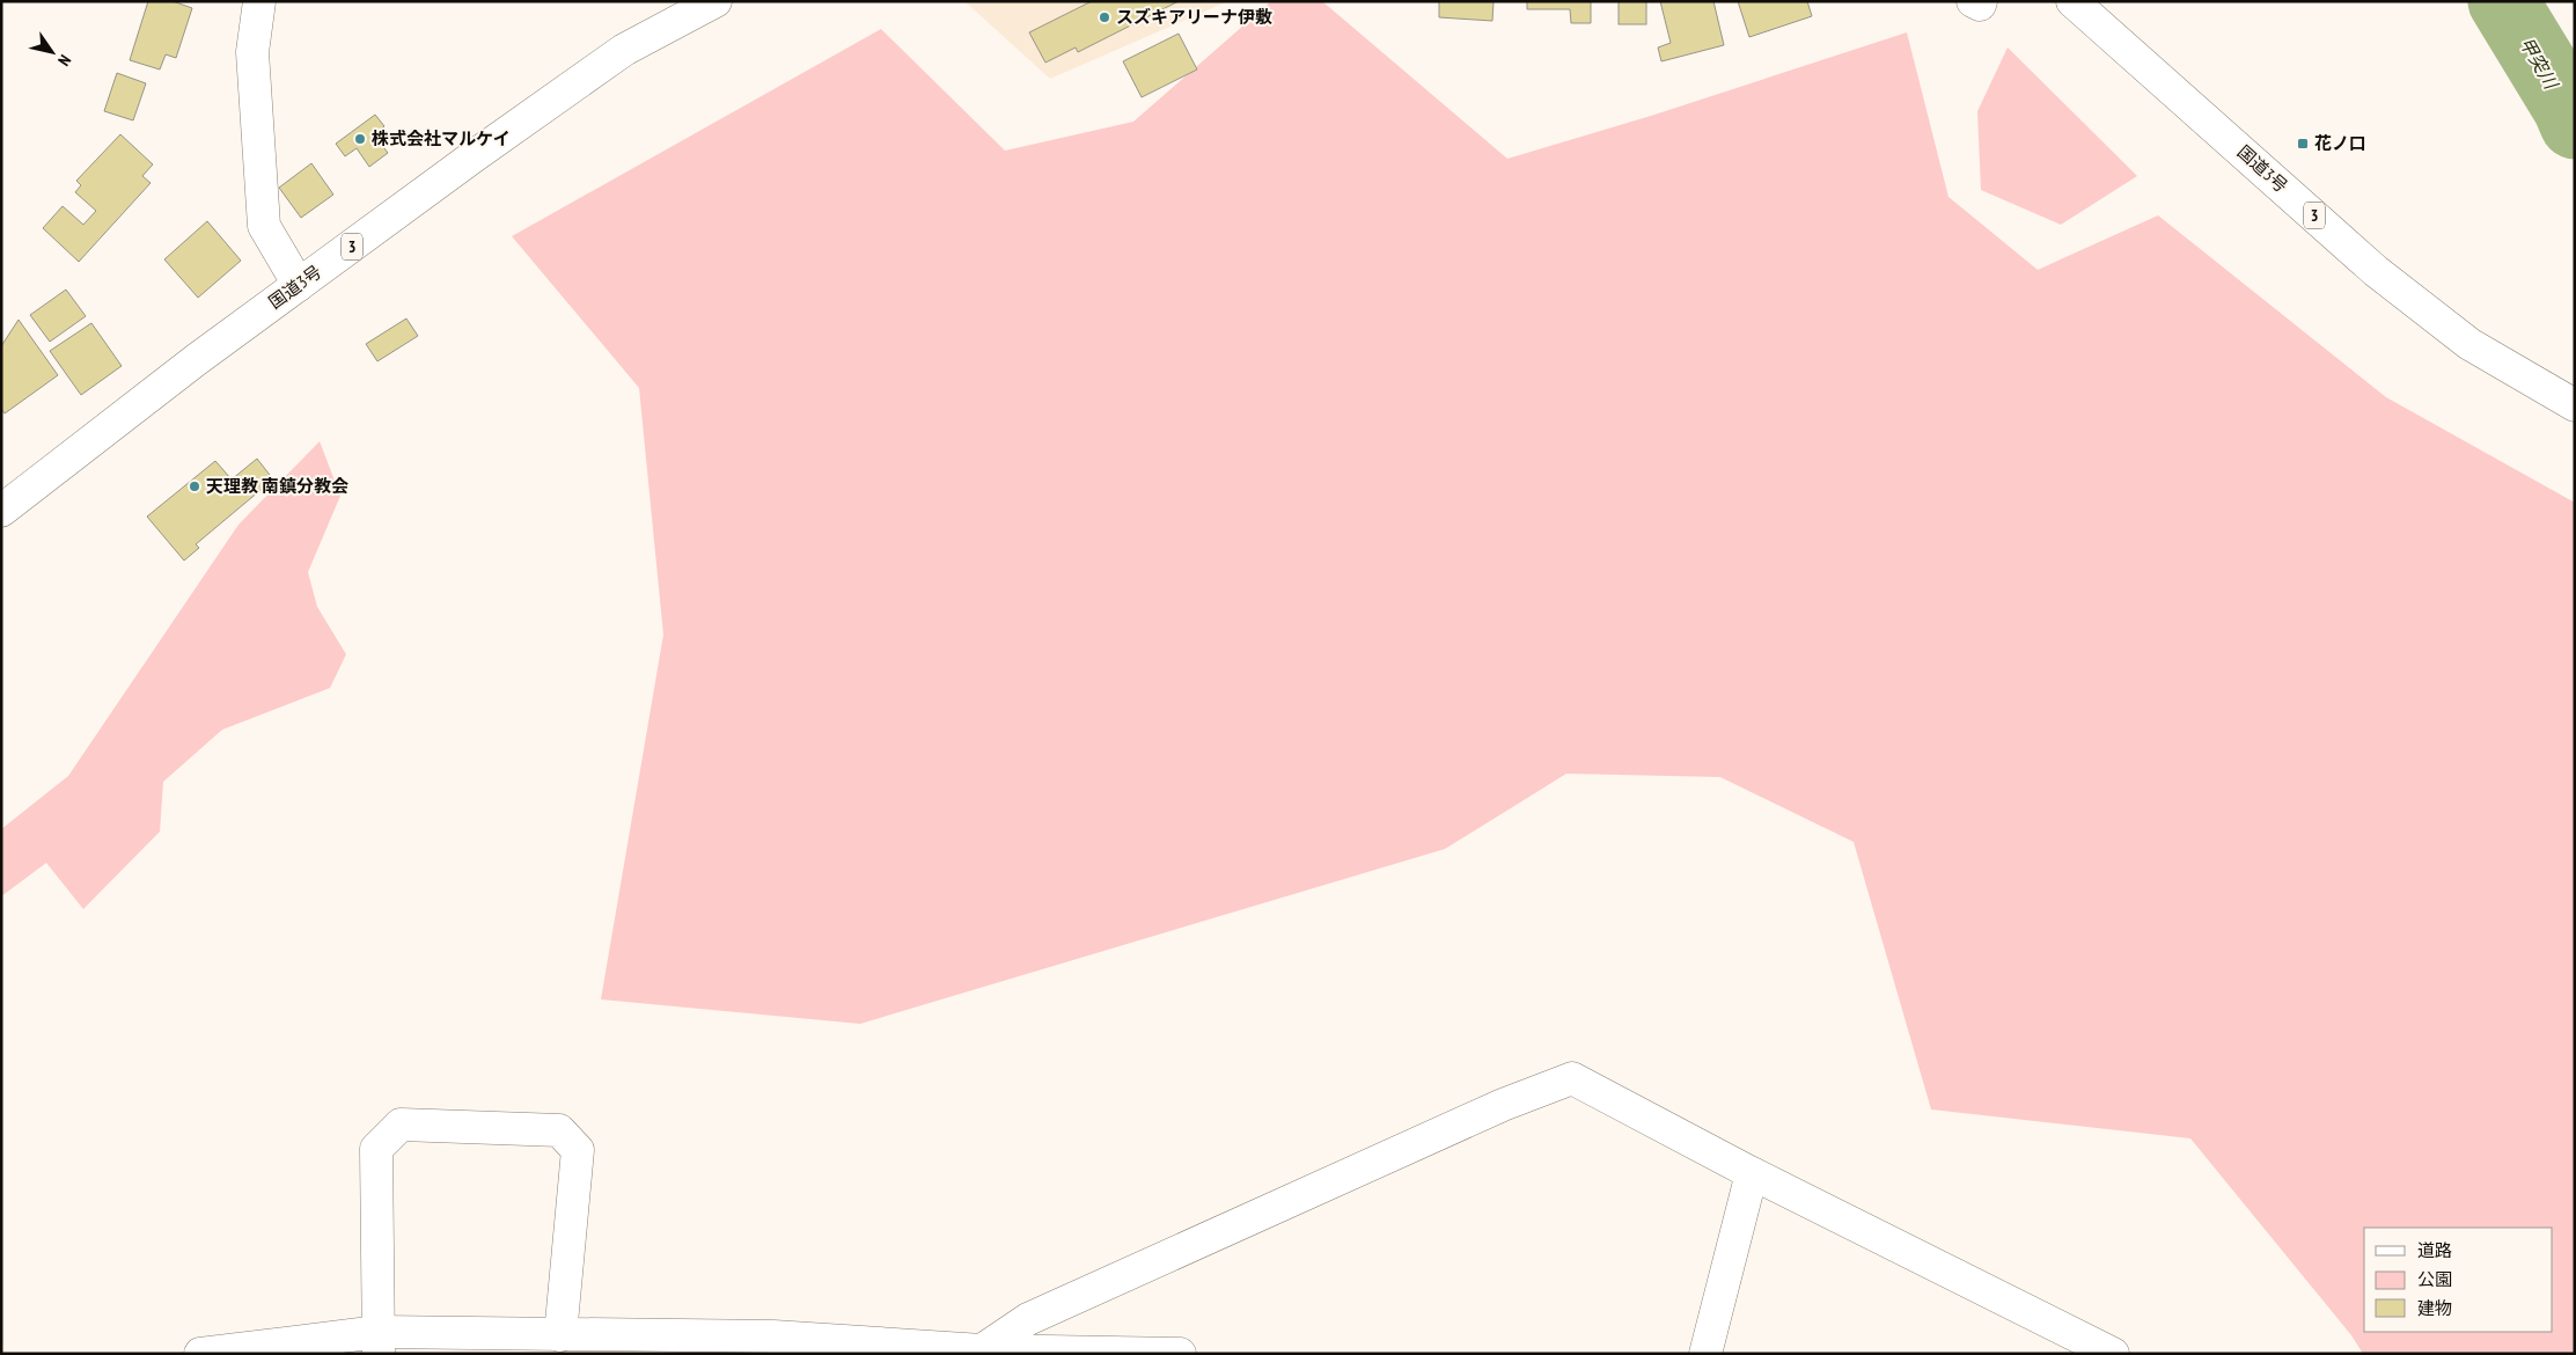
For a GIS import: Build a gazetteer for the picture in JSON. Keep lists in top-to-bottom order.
{
  "streets": {
    "main road": ["国道3号", "3"]
  },
  "water": ["甲突川"],
  "places": {
    "other": ["スズキアリーナ伊敷", "株式会社マルケイ", "天理教 南鎮分教会"],
    "transit": ["花ノ口"]
  },
  "legend": ["道路", "公園", "建物"],
  "north": "bottom right"
}
